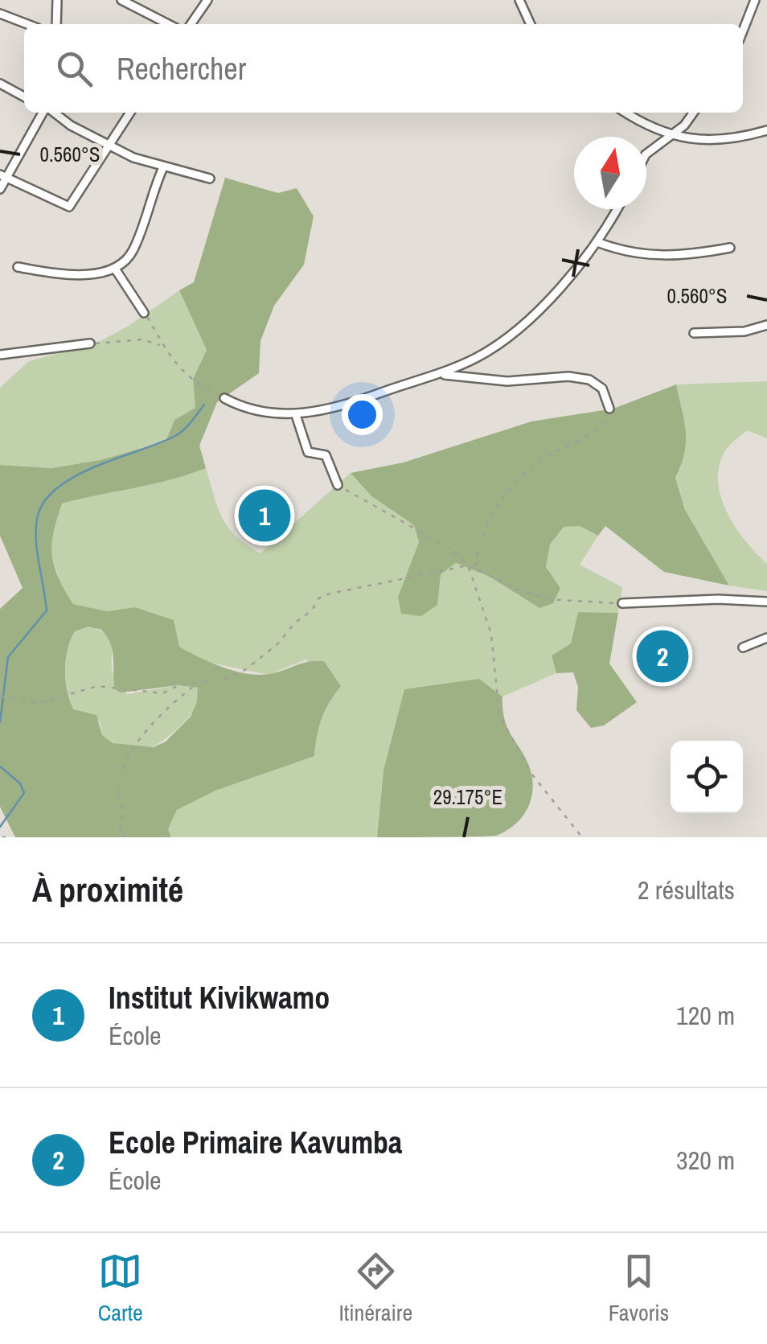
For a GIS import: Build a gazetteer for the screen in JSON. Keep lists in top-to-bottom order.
{
  "north": "top",
  "page": {
    "search": "Rechercher",
    "pins": ["1", "2"],
    "heading": ["À proximité", "2 résultats"],
    "list": [
      {
        "mark": "1",
        "name": "Institut Kivikwamo",
        "note": "École",
        "value": "120 m"
      },
      {
        "mark": "2",
        "name": "Ecole Primaire Kavumba",
        "note": "École",
        "value": "320 m"
      }
    ],
    "nav": ["Carte", "Itinéraire", "Favoris"]
  },
  "coordinates": ["0.560°S", "29.175°E"]
}
